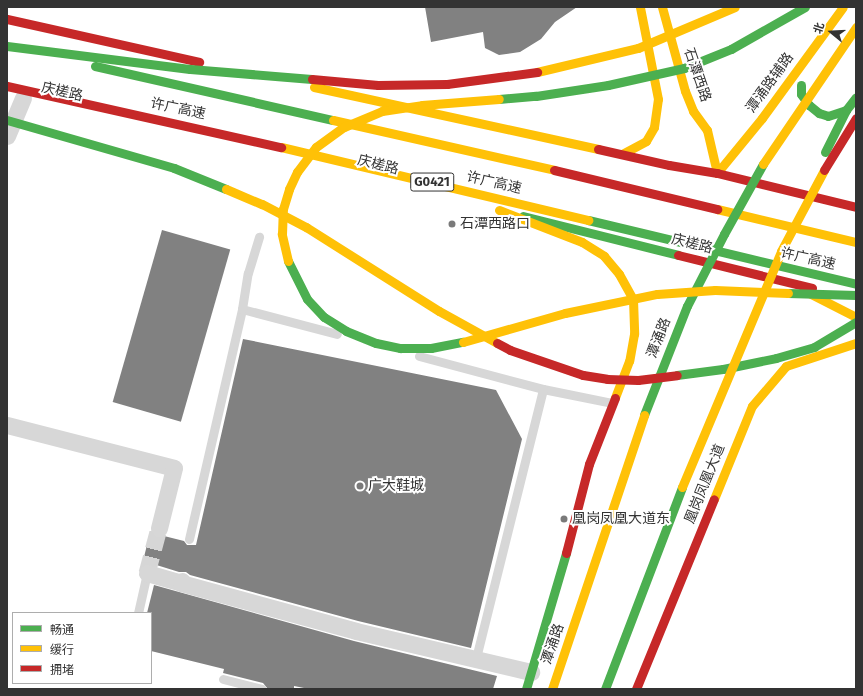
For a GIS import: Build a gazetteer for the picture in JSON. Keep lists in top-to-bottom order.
{
  "streets": {
    "main road": [
      "石潭西路",
      "潭涌路辅路",
      "庆槎路",
      "许广高速",
      "G0421",
      "潭涌路",
      "凰岗凤凰大道"
    ]
  },
  "crossings": [
    ["石潭西路", "潭涌路辅路"]
  ],
  "places": ["石潭西路口", "广大鞋城", "凰岗凤凰大道东"],
  "legend": ["畅通", "缓行", "拥堵"],
  "north": "left"
}
